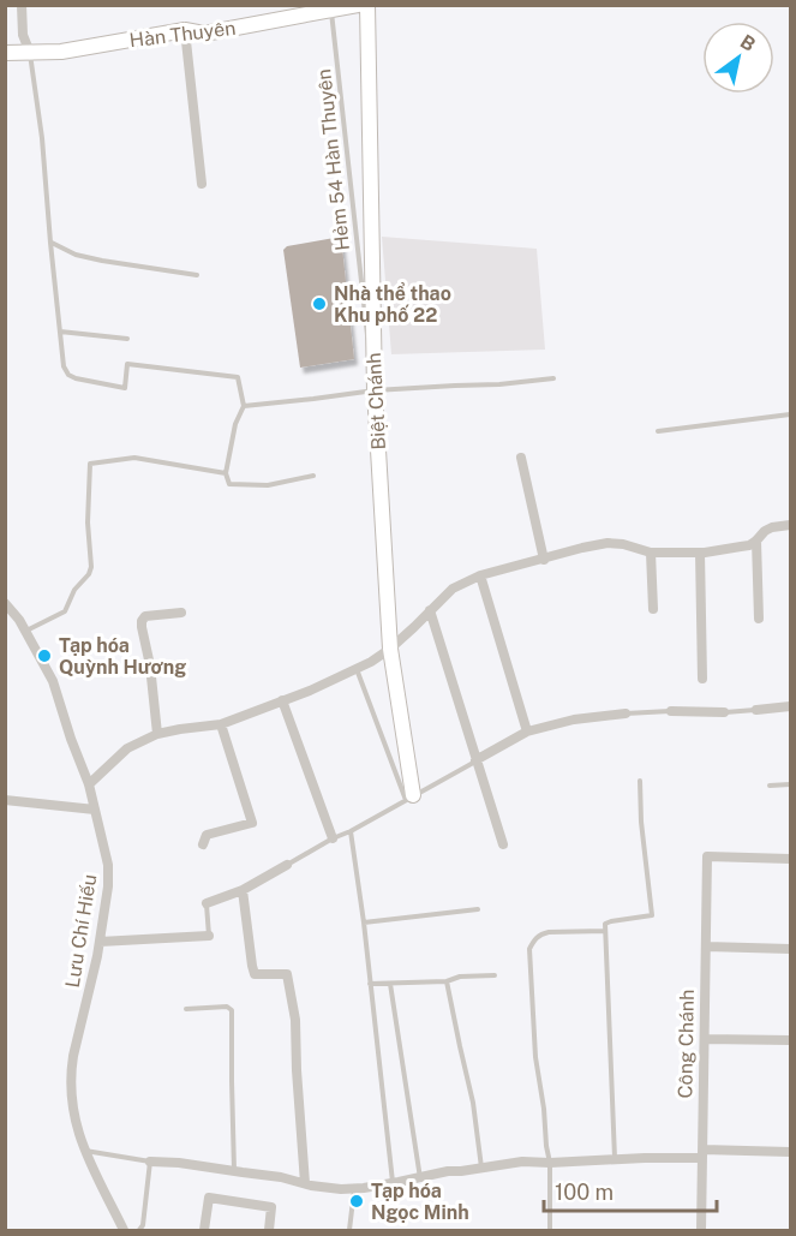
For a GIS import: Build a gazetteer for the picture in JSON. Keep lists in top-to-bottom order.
{
  "streets": {
    "street": [
      "Hàn Thuyên",
      "Biệt Chánh",
      "Lưu Chí Hiếu",
      "Công Chánh"
    ],
    "lane": ["Hẻm 54 Hàn Thuyên"]
  },
  "crossings": [
    ["Hàn Thuyên", "Hẻm 54 Hàn Thuyên"],
    ["Hẻm 54 Hàn Thuyên", "Biệt Chánh"]
  ],
  "places": ["Nhà thể thao Khu phố 22", "Tạp hóa Quỳnh Hương", "Tạp hóa Ngọc Minh"],
  "scale_bar": "100 m",
  "north": "top right"
}
